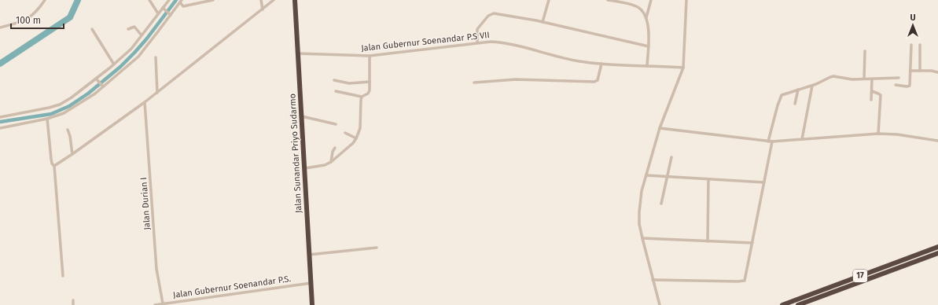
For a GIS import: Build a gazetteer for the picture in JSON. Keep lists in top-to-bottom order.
{
  "streets": {
    "highway": ["Jalan Sunandar Priyo Sudarmo", "17"],
    "street": ["Jalan Gubernur Soenandar P.S VII", "Jalan Durian I", "Jalan Gubernur Soenandar P.S."]
  },
  "crossings": [
    ["Jalan Gubernur Soenandar P.S VII", "Jalan Sunandar Priyo Sudarmo"],
    ["Jalan Sunandar Priyo Sudarmo", "Jalan Gubernur Soenandar P.S."],
    ["Jalan Durian I", "Jalan Gubernur Soenandar P.S."]
  ],
  "scale_bar": "100 m",
  "north": "top"
}
